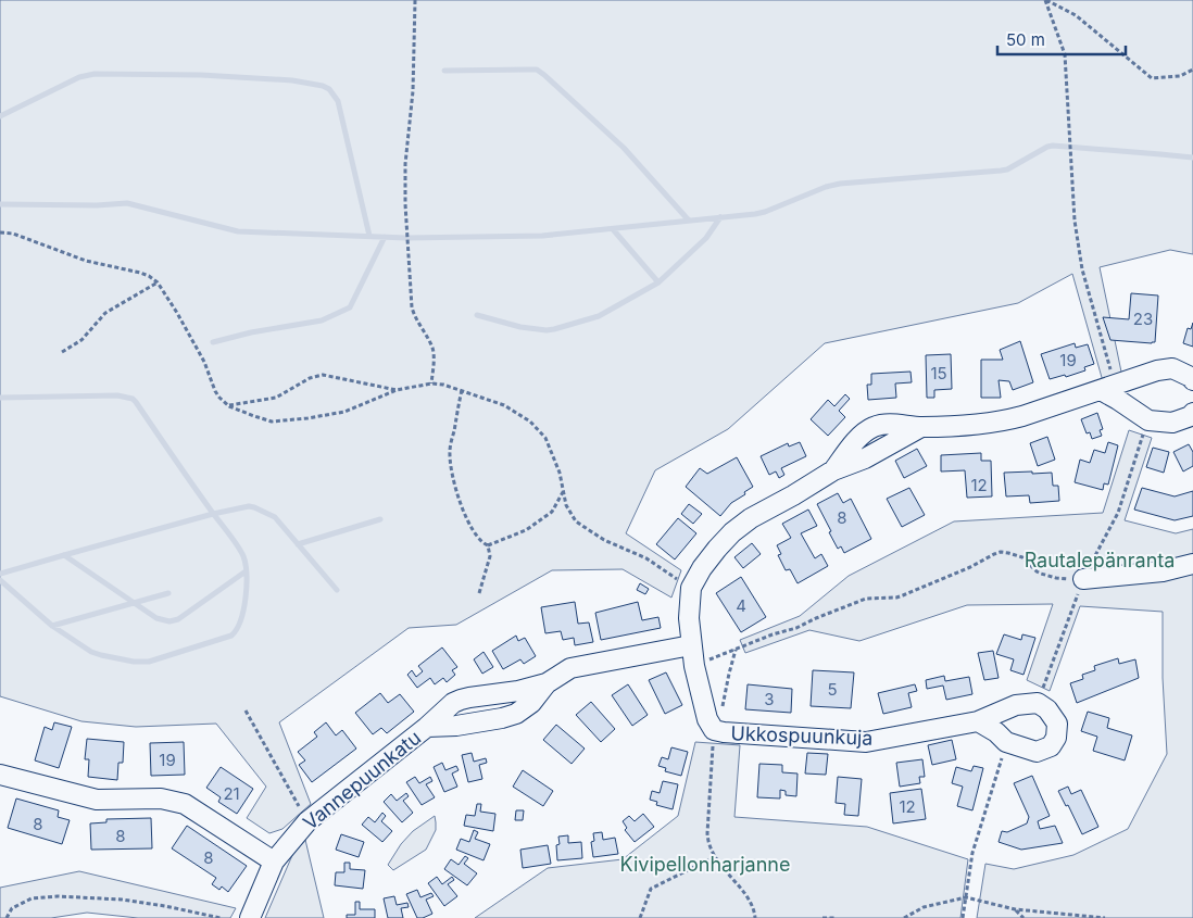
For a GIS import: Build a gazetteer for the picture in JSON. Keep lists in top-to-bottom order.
{
  "streets": {
    "street": ["Ukkospuunkuja", "Vannepuunkatu"]
  },
  "crossings": [
    ["Ukkospuunkuja", "Vannepuunkatu"]
  ],
  "parks": ["Rautalepänranta", "Kivipellonharjanne"],
  "house_numbers": [
    "23",
    "19",
    "15",
    "12",
    "8",
    "4",
    "5",
    "3",
    "19",
    "21",
    "12",
    "8",
    "8",
    "8"
  ],
  "scale_bar": "50 m"
}
